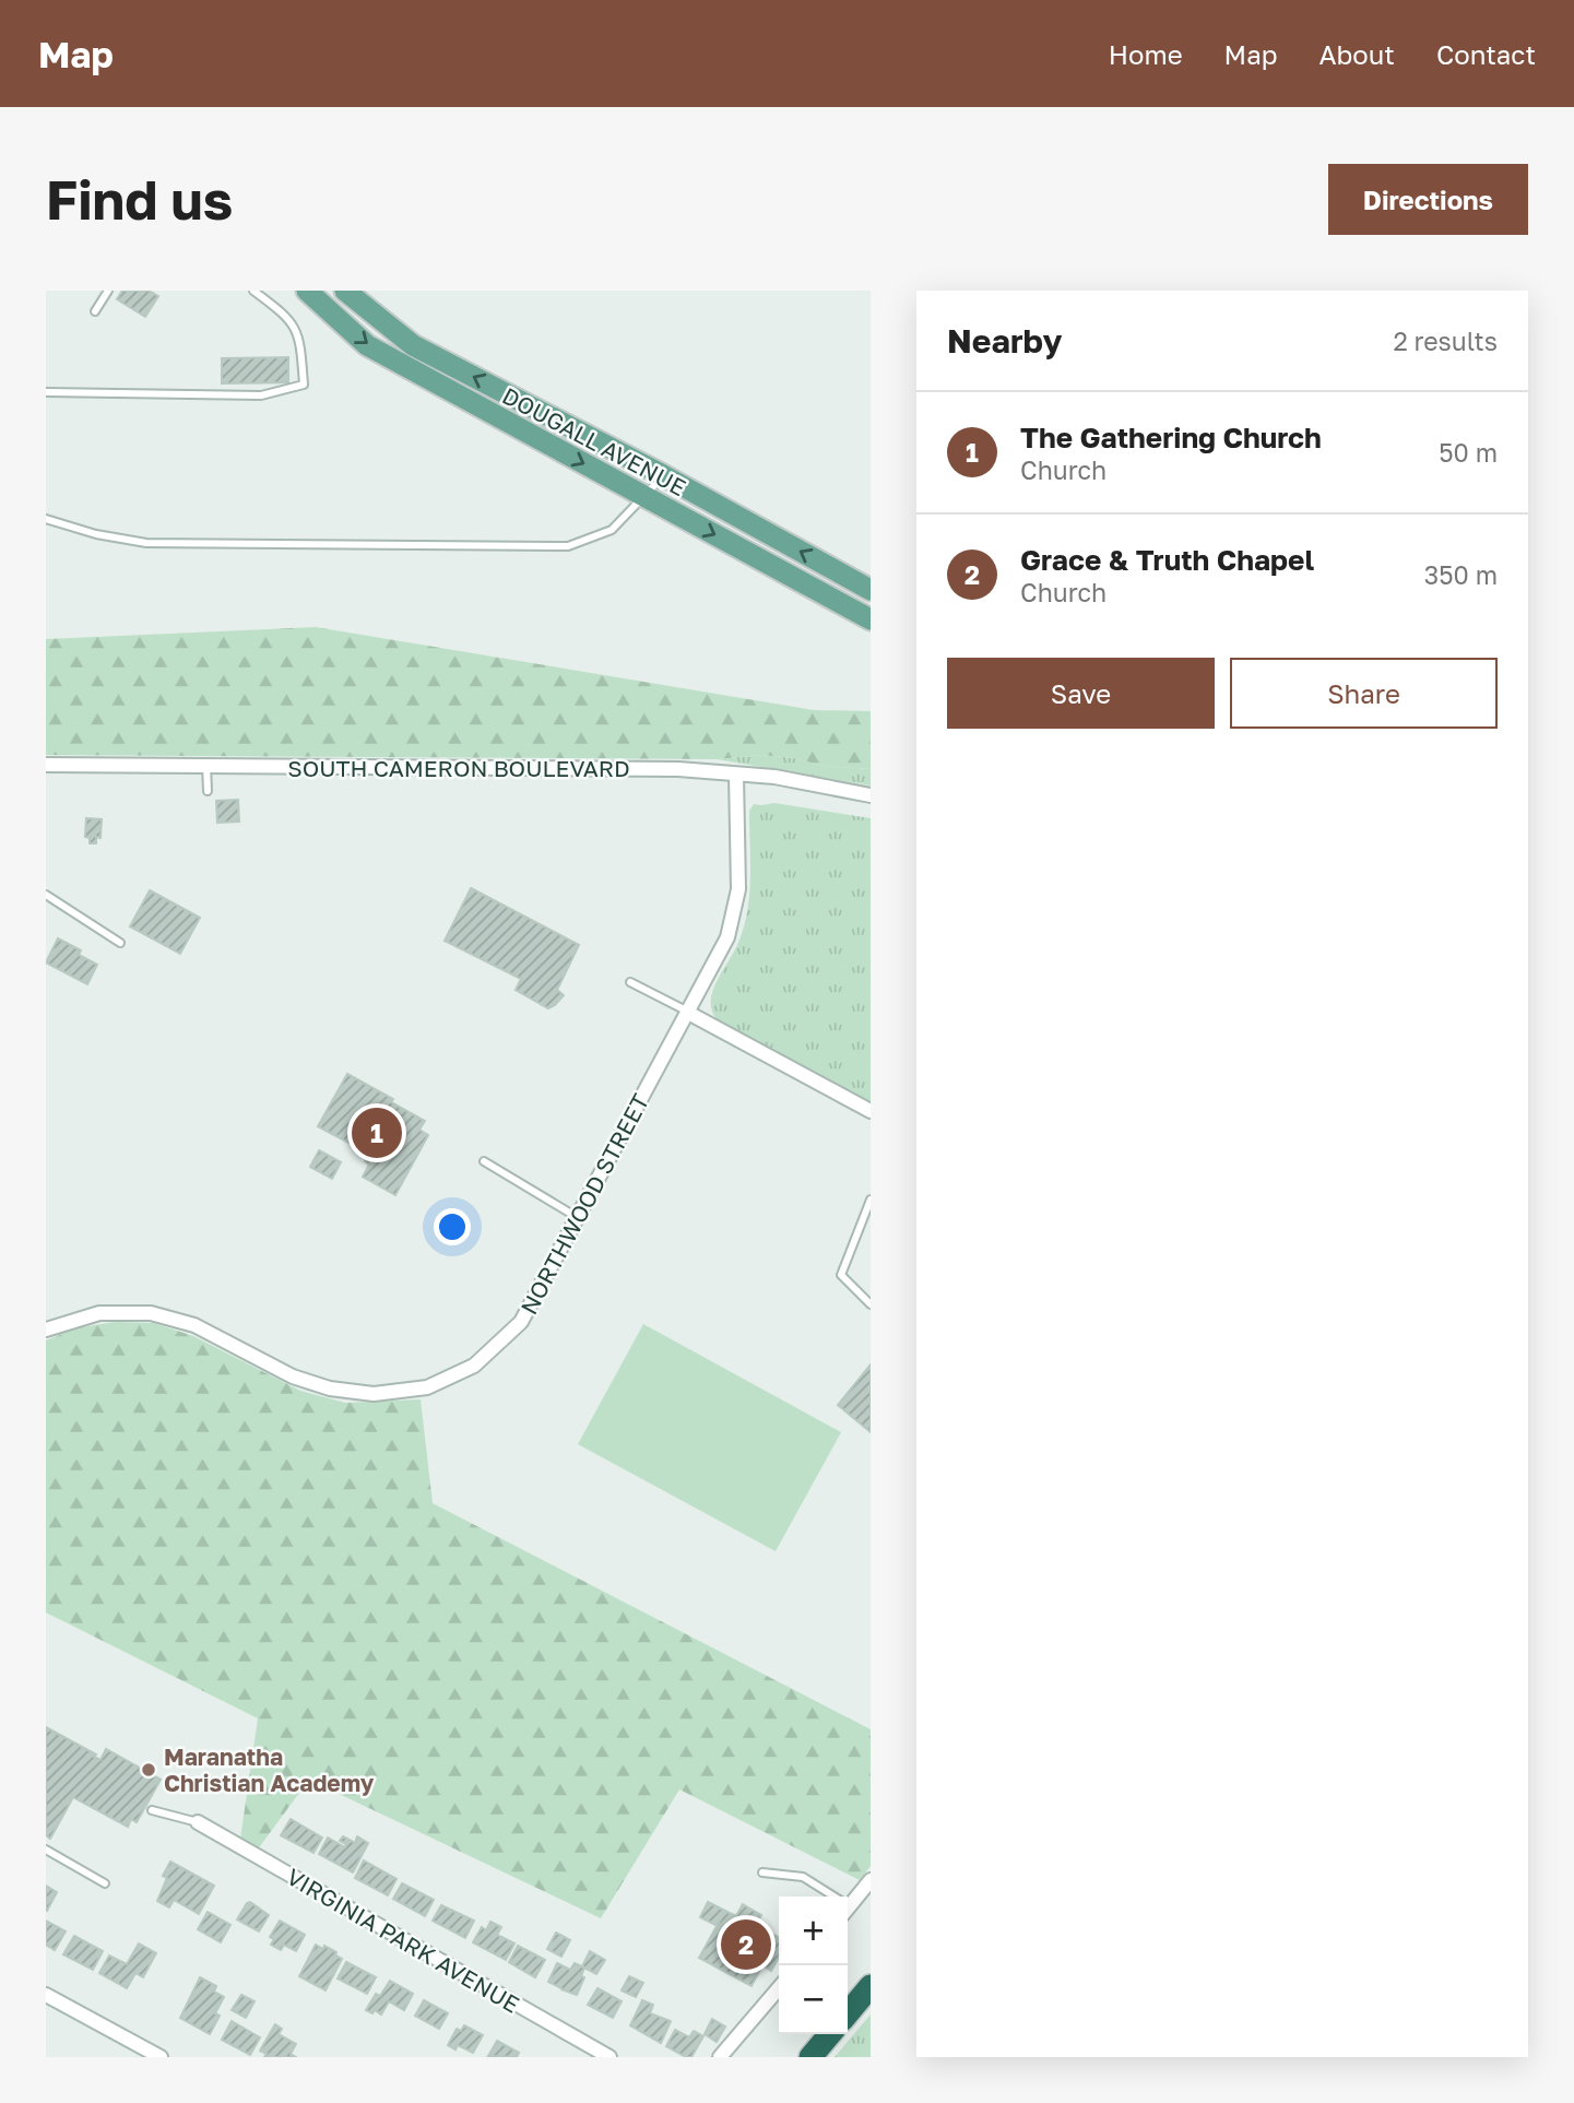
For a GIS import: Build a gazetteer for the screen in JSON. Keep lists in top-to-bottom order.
{
  "streets": {
    "main road": ["DOUGALL AVENUE"],
    "street": ["SOUTH CAMERON BOULEVARD", "NORTHWOOD STREET", "VIRGINIA PARK AVENUE"]
  },
  "crossings": [
    ["SOUTH CAMERON BOULEVARD", "NORTHWOOD STREET"]
  ],
  "places": ["Maranatha Christian Academy"],
  "page": {
    "header": "Map",
    "nav": [
      "Home",
      "Map",
      "About",
      "Contact"
    ],
    "buttons": [
      "Directions",
      ["Save", "Share"]
    ],
    "title": "Find us",
    "heading": ["Nearby", "2 results"],
    "list": [
      {
        "mark": "1",
        "name": "The Gathering Church",
        "note": "Church",
        "value": "50 m"
      },
      {
        "mark": "2",
        "name": "Grace & Truth Chapel",
        "note": "Church",
        "value": "350 m"
      }
    ],
    "pins": ["1", "2"],
    "map_buttons": ["+", "−"]
  }
}
